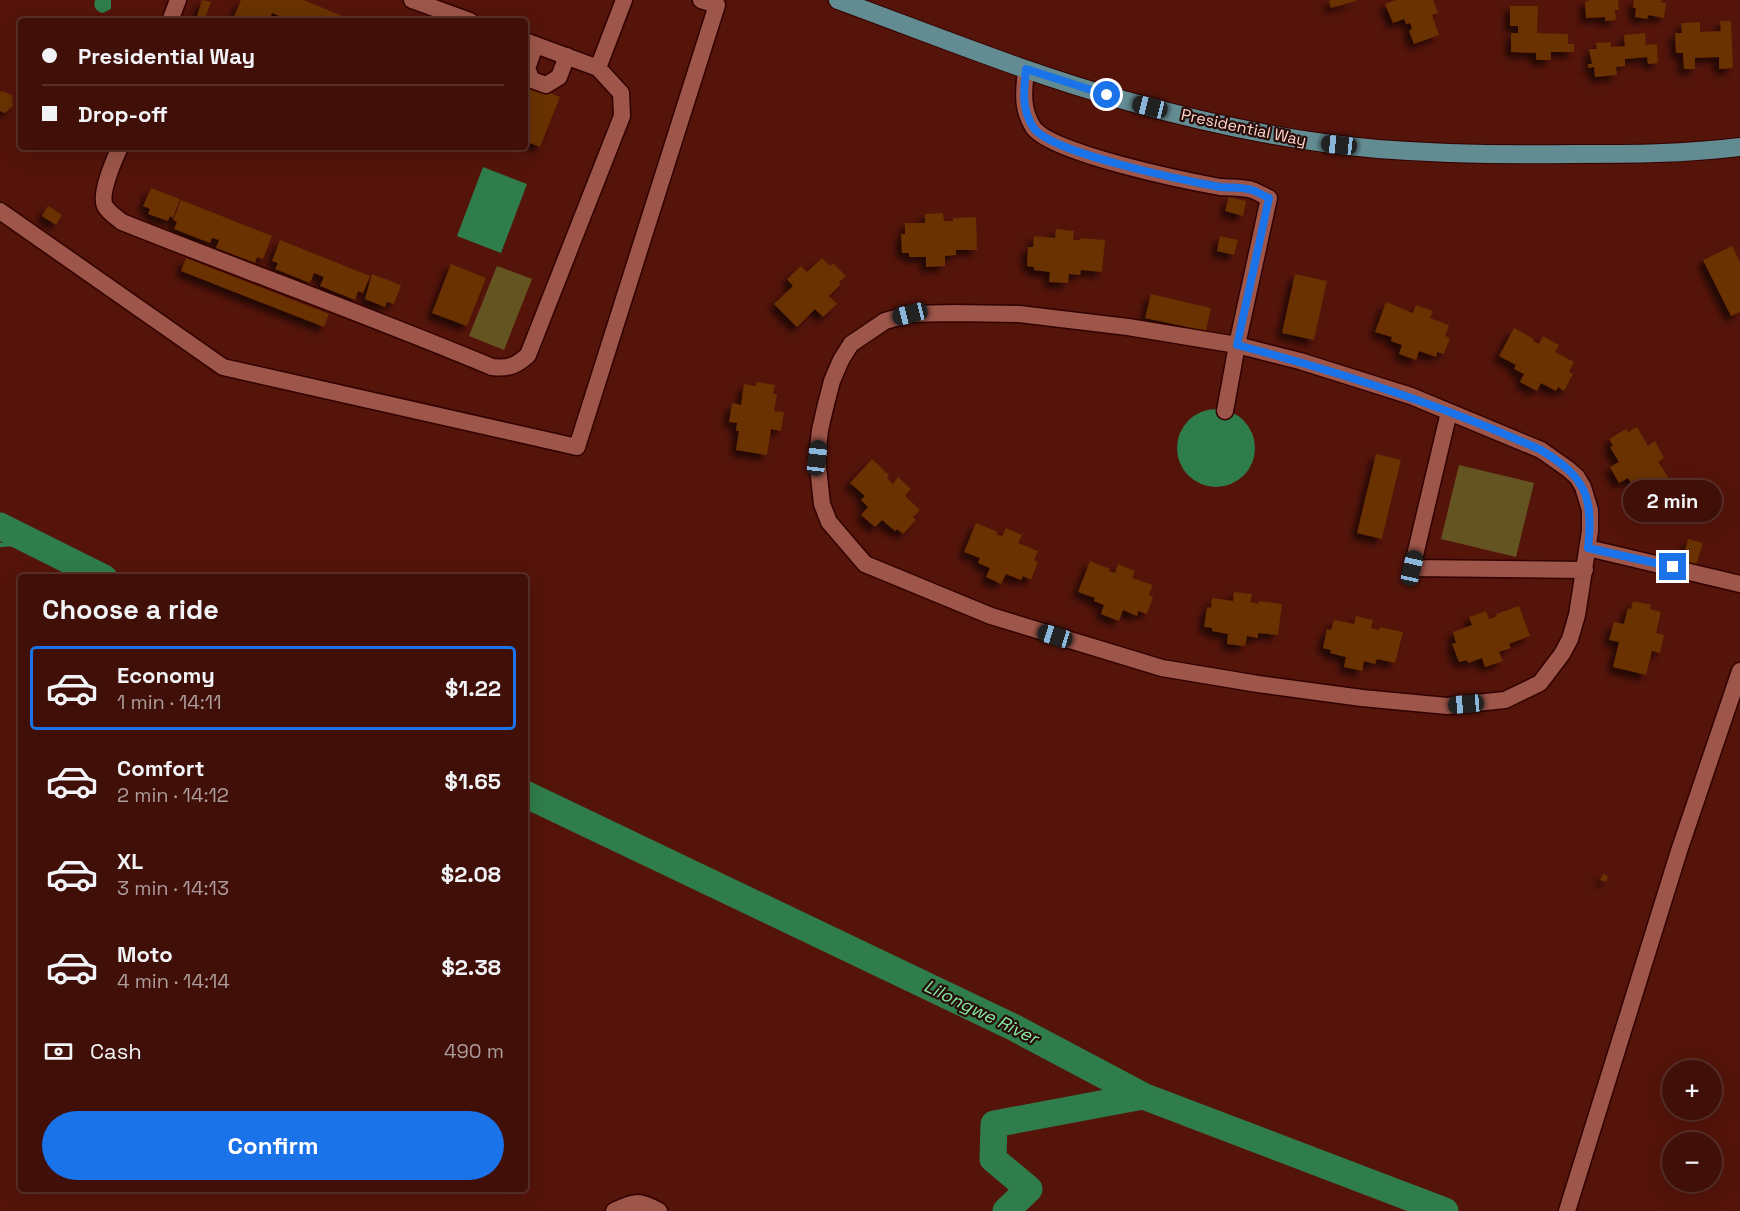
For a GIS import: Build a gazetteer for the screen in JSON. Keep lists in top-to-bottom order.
{
  "streets": {
    "main road": ["Presidential Way"]
  },
  "water": ["Lilongwe River"],
  "page": {
    "banner": ["Presidential Way", "Drop-off"],
    "bubble": "2 min",
    "heading": "Choose a ride",
    "list": [
      {
        "name": "Economy",
        "note": "1 min · 14:11",
        "value": "$1.22"
      },
      {
        "name": "Comfort",
        "note": "2 min · 14:12",
        "value": "$1.65"
      },
      {
        "name": "XL",
        "note": "3 min · 14:13",
        "value": "$2.08"
      },
      {
        "name": "Moto",
        "note": "4 min · 14:14",
        "value": "$2.38"
      }
    ],
    "pay": ["Cash", "490 m"],
    "map_buttons": ["+", "−"],
    "buttons": "Confirm"
  }
}
